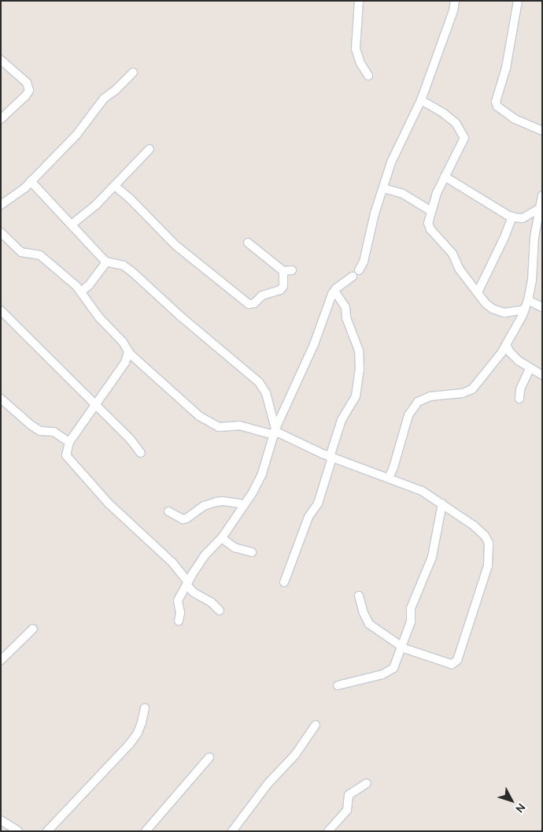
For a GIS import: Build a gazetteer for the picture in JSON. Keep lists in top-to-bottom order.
{
  "north": "bottom right"
}
